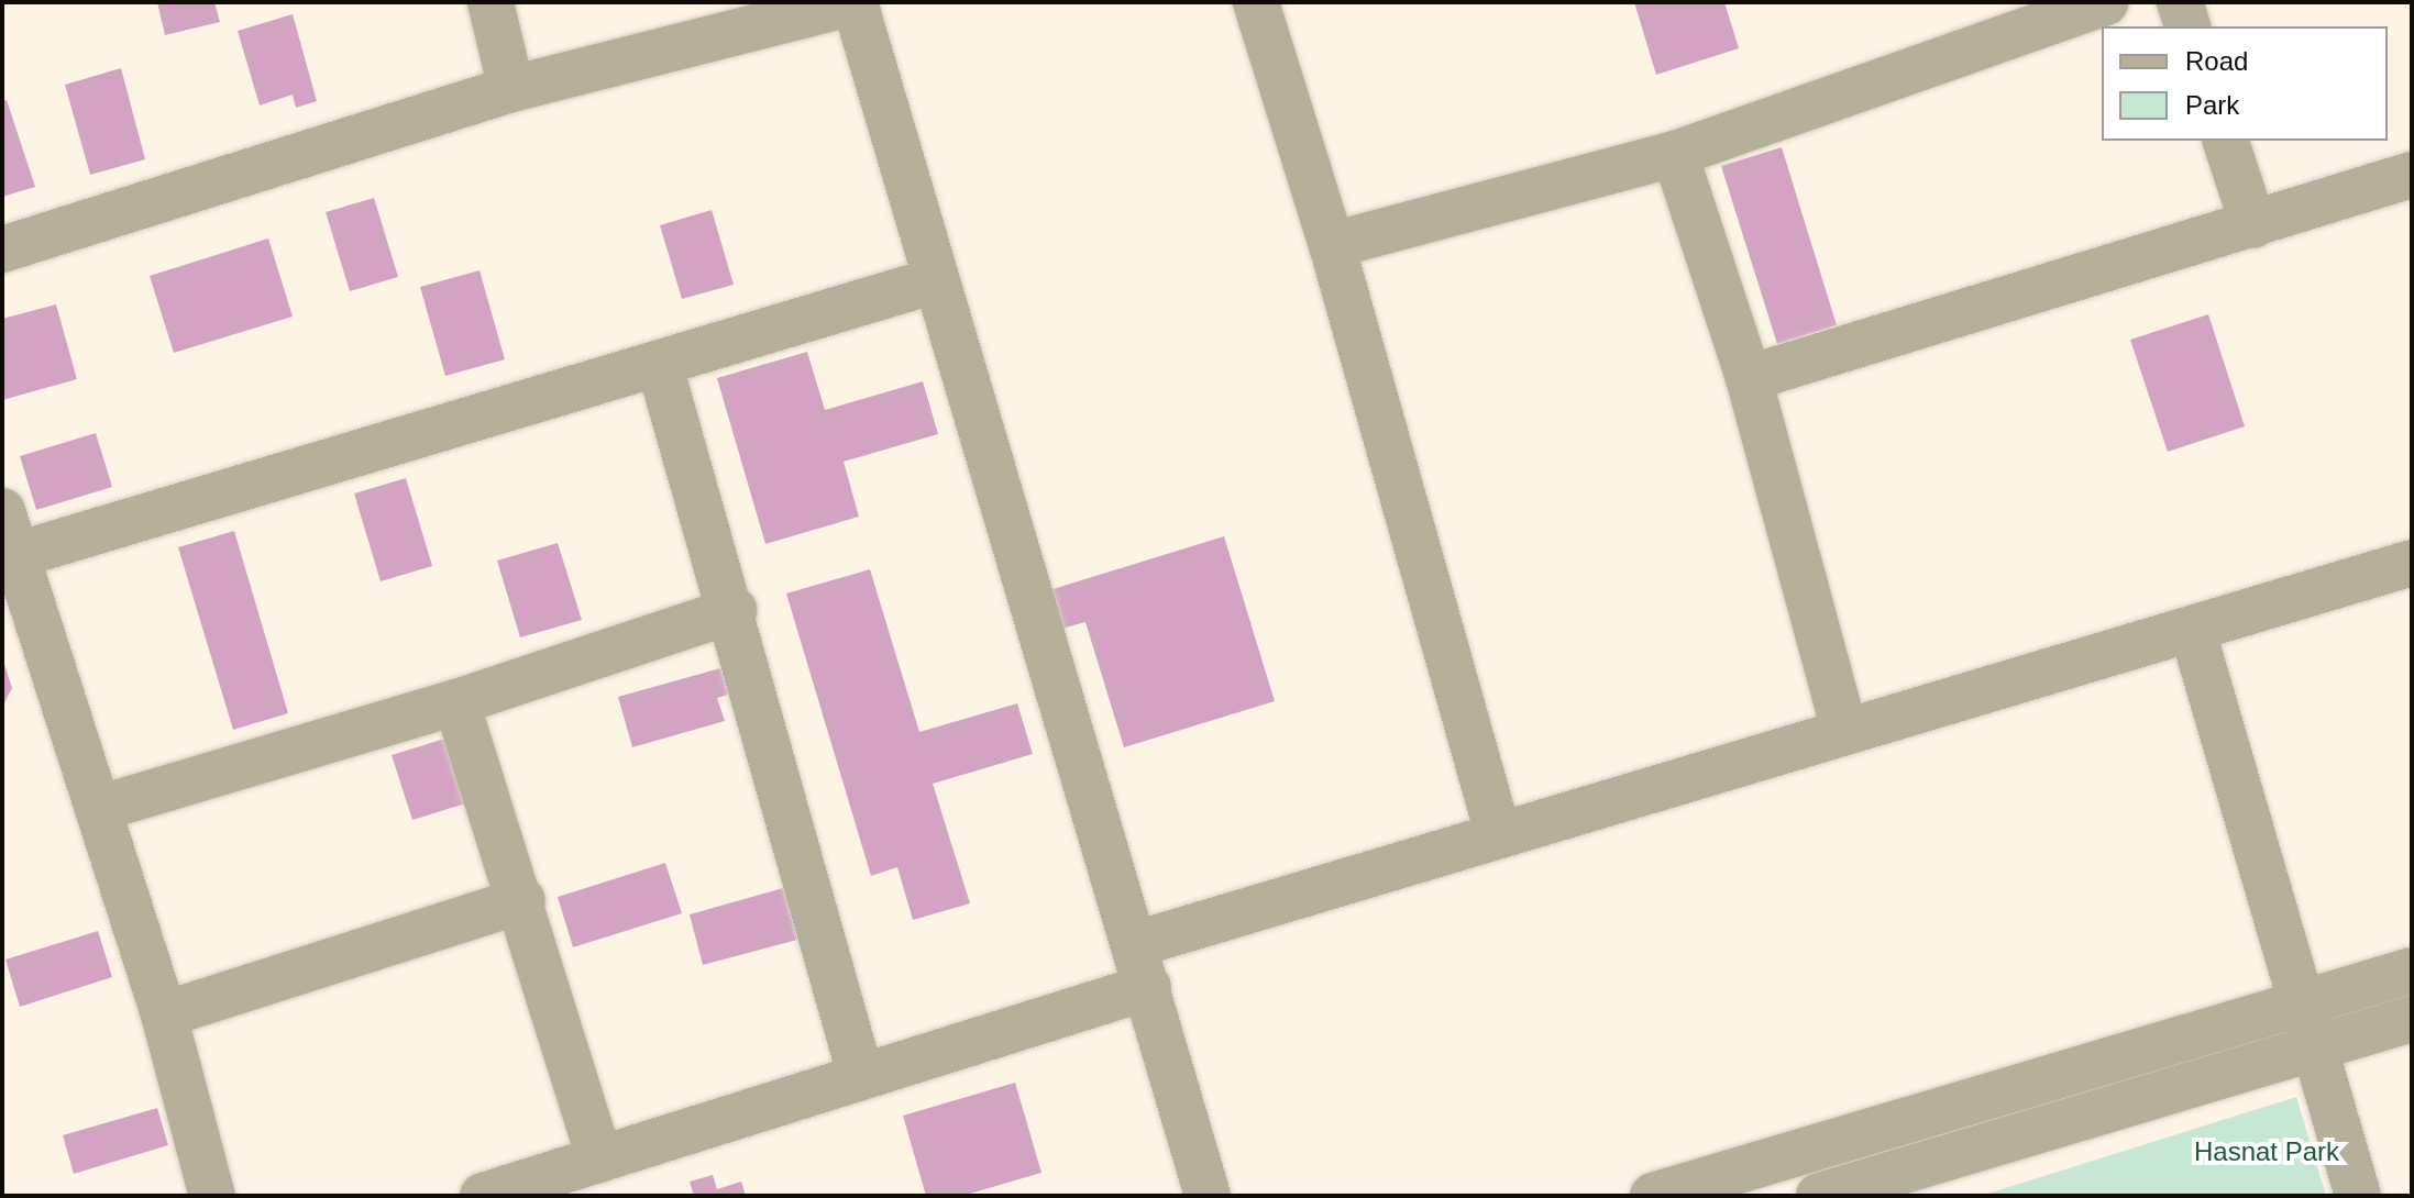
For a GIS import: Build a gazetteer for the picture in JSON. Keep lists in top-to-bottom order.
{
  "parks": ["Hasnat Park"],
  "legend": ["Road", "Park"]
}
